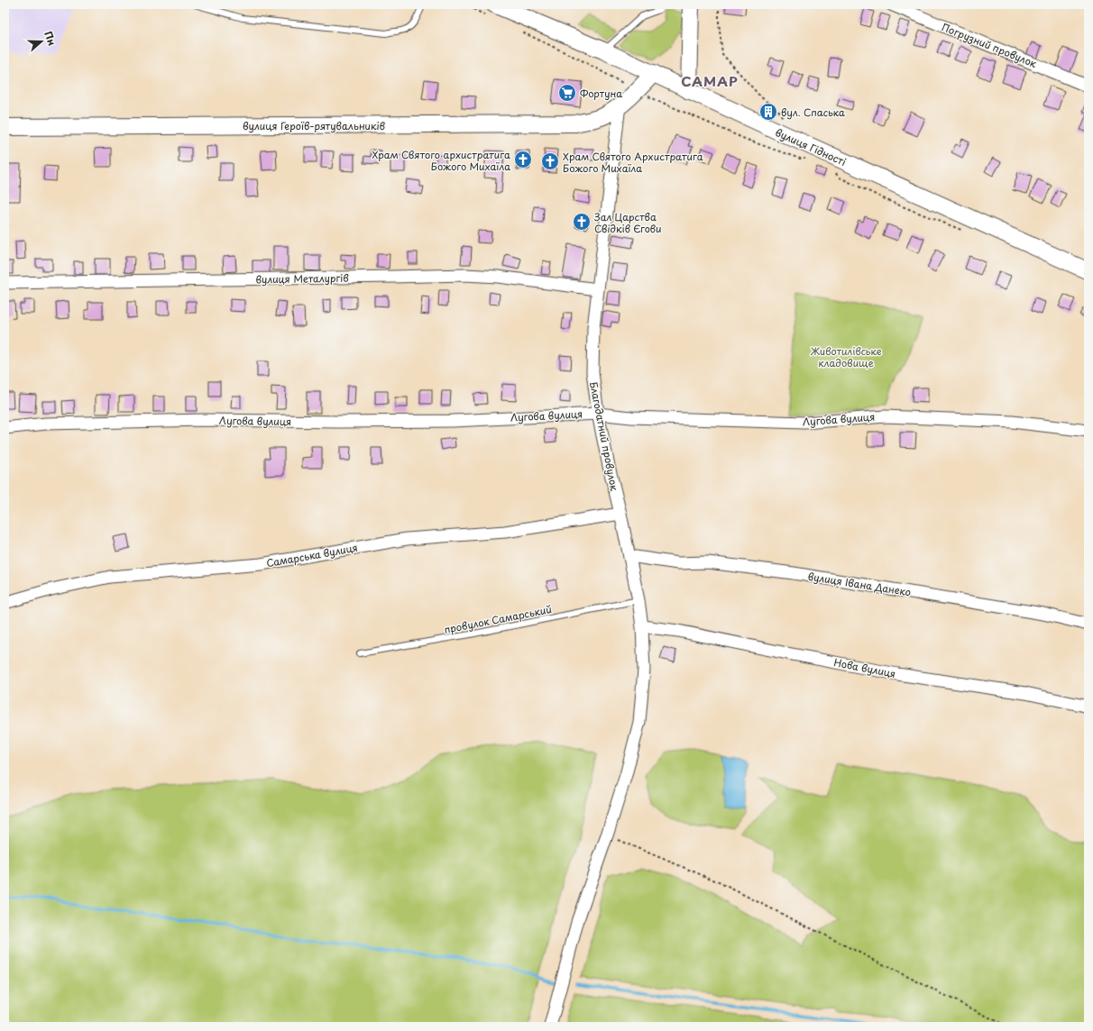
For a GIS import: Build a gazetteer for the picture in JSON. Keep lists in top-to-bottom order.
{
  "streets": {
    "street": [
      "Погрузний провулок",
      "вулиця Героїв-рятувальників",
      "вулиця Гідності",
      "вулиця Металургів",
      "Лугова вулиця",
      "Благодатний провулок",
      "Самарська вулиця",
      "вулиця Івана Данеко",
      "Нова вулиця"
    ],
    "lane": ["провулок Самарський"]
  },
  "crossings": [
    ["вулиця Героїв-рятувальників", "вулиця Гідності"],
    ["вулиця Героїв-рятувальників", "Благодатний провулок"],
    ["вулиця Металургів", "Благодатний провулок"],
    ["Лугова вулиця", "Благодатний провулок"],
    ["Благодатний провулок", "Самарська вулиця"],
    ["Благодатний провулок", "вулиця Івана Данеко"],
    ["Благодатний провулок", "провулок Самарський"],
    ["Благодатний провулок", "Нова вулиця"]
  ],
  "districts": ["САМАР"],
  "parks": ["Животилівське кладовище"],
  "places": {
    "supermarket": ["Фортуна"],
    "building": ["вул. Спаська"],
    "church": ["Храм Святого архистратига Божого Михаїла", "Храм Святого Архистратига Божого Михаїла", "Зал Царства Свідків Єгови"]
  },
  "north": "right"
}
